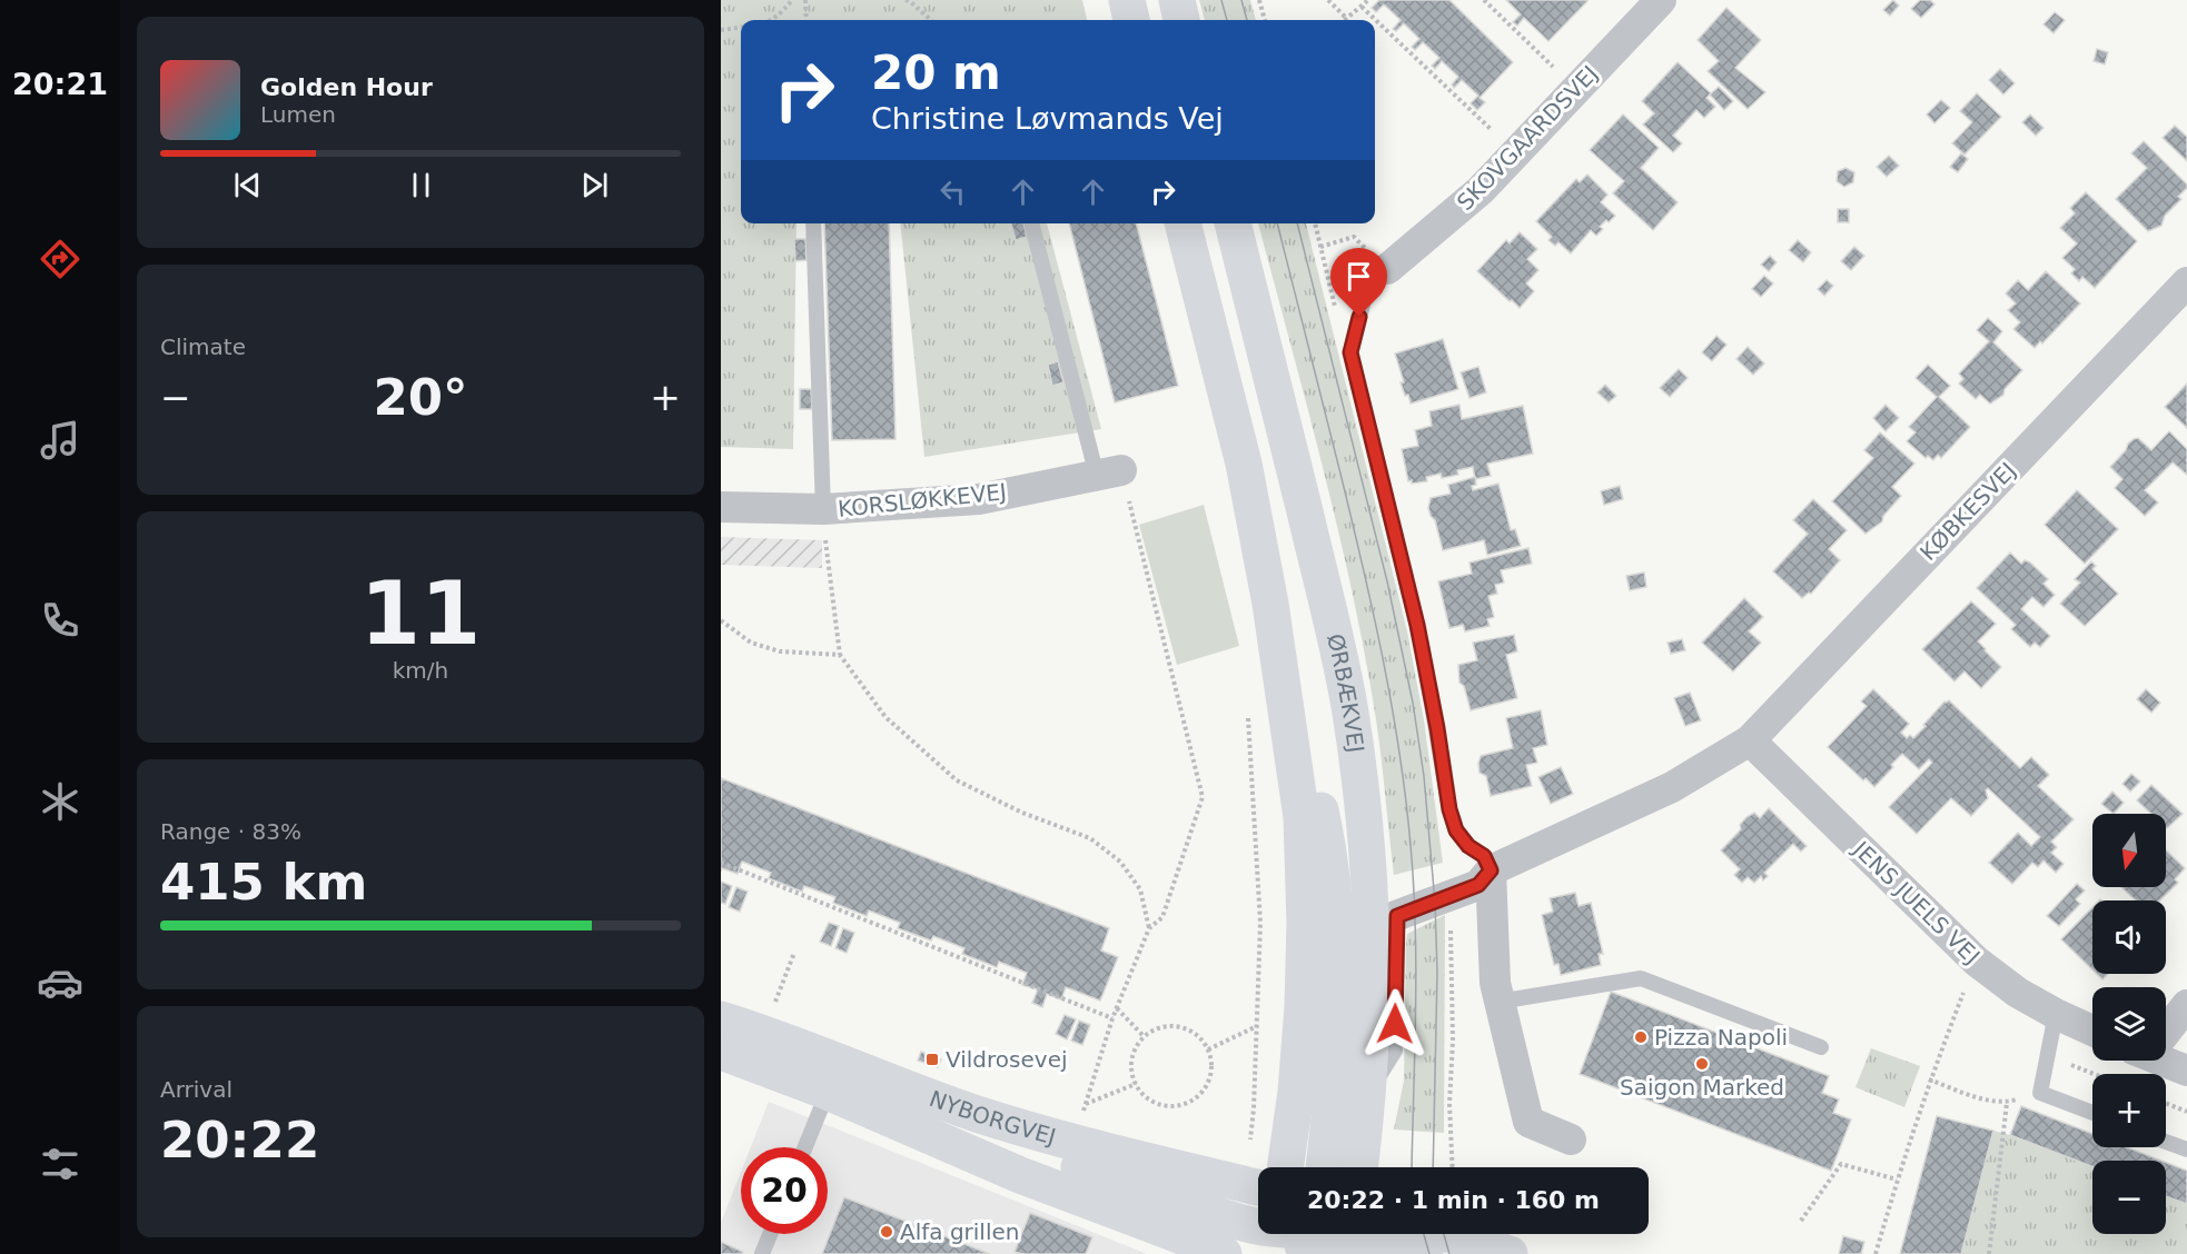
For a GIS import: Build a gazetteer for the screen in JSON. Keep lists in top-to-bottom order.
{
  "streets": {
    "main road": ["ØRBÆKVEJ", "NYBORGVEJ"],
    "street": [
      "SKOVGAARDSVEJ",
      "KORSLØKKEVEJ",
      "KØBKESVEJ",
      "JENS JUELS VEJ"
    ]
  },
  "crossings": [
    ["KØBKESVEJ", "ØRBÆKVEJ"],
    ["KØBKESVEJ", "JENS JUELS VEJ"]
  ],
  "places": {
    "other": ["Pizza Napoli", "Saigon Marked", "Alfa grillen"],
    "transit": ["Vildrosevej"]
  },
  "north": "bottom",
  "page": {
    "tabs": "20:21",
    "turn": ["20 m", "Christine Løvmands Vej"],
    "song": ["Golden Hour", "Lumen"],
    "tile": [
      "Climate",
      ["11", "km/h"],
      ["Range · 83%", "415 km"],
      ["Arrival", "20:22"]
    ],
    "heat": ["−", "20°", "+"],
    "map_buttons": ["+", "−"],
    "limit": "20",
    "trip": "20:22 · 1 min · 160 m"
  }
}
